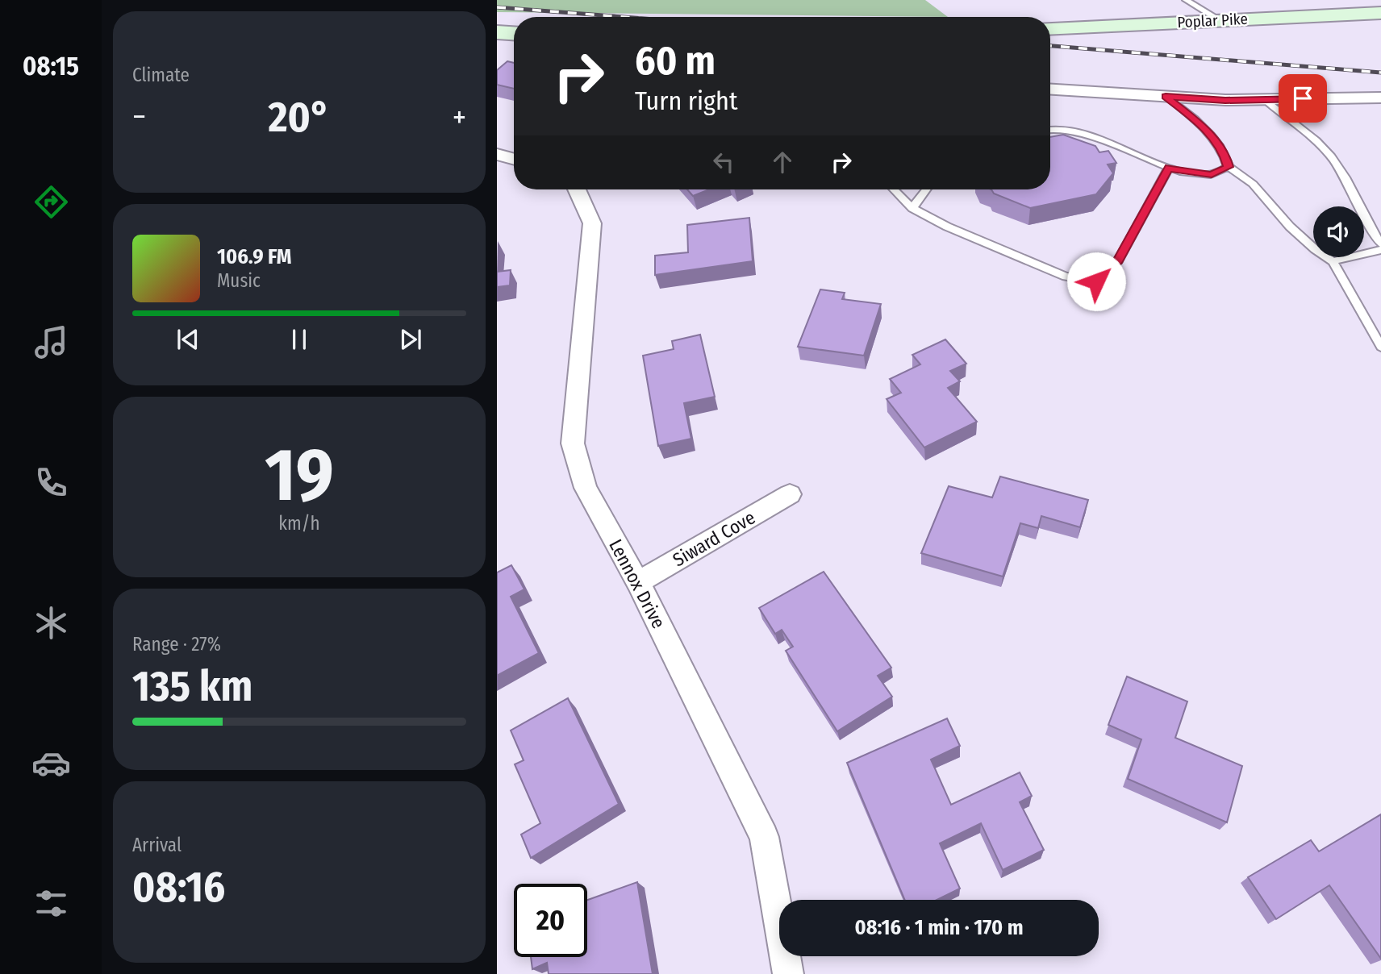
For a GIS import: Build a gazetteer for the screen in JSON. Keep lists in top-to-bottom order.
{
  "streets": {
    "main road": ["Poplar Pike"],
    "street": ["Siward Cove", "Lennox Drive"]
  },
  "crossings": [
    ["Siward Cove", "Lennox Drive"]
  ],
  "page": {
    "tabs": "08:15",
    "tile": [
      "Climate",
      ["19", "km/h"],
      ["Range · 27%", "135 km"],
      ["Arrival", "08:16"]
    ],
    "turn": ["60 m", "Turn right"],
    "heat": ["−", "20°", "+"],
    "song": ["106.9 FM", "Music"],
    "limit": "20",
    "trip": "08:16 · 1 min · 170 m"
  }
}
